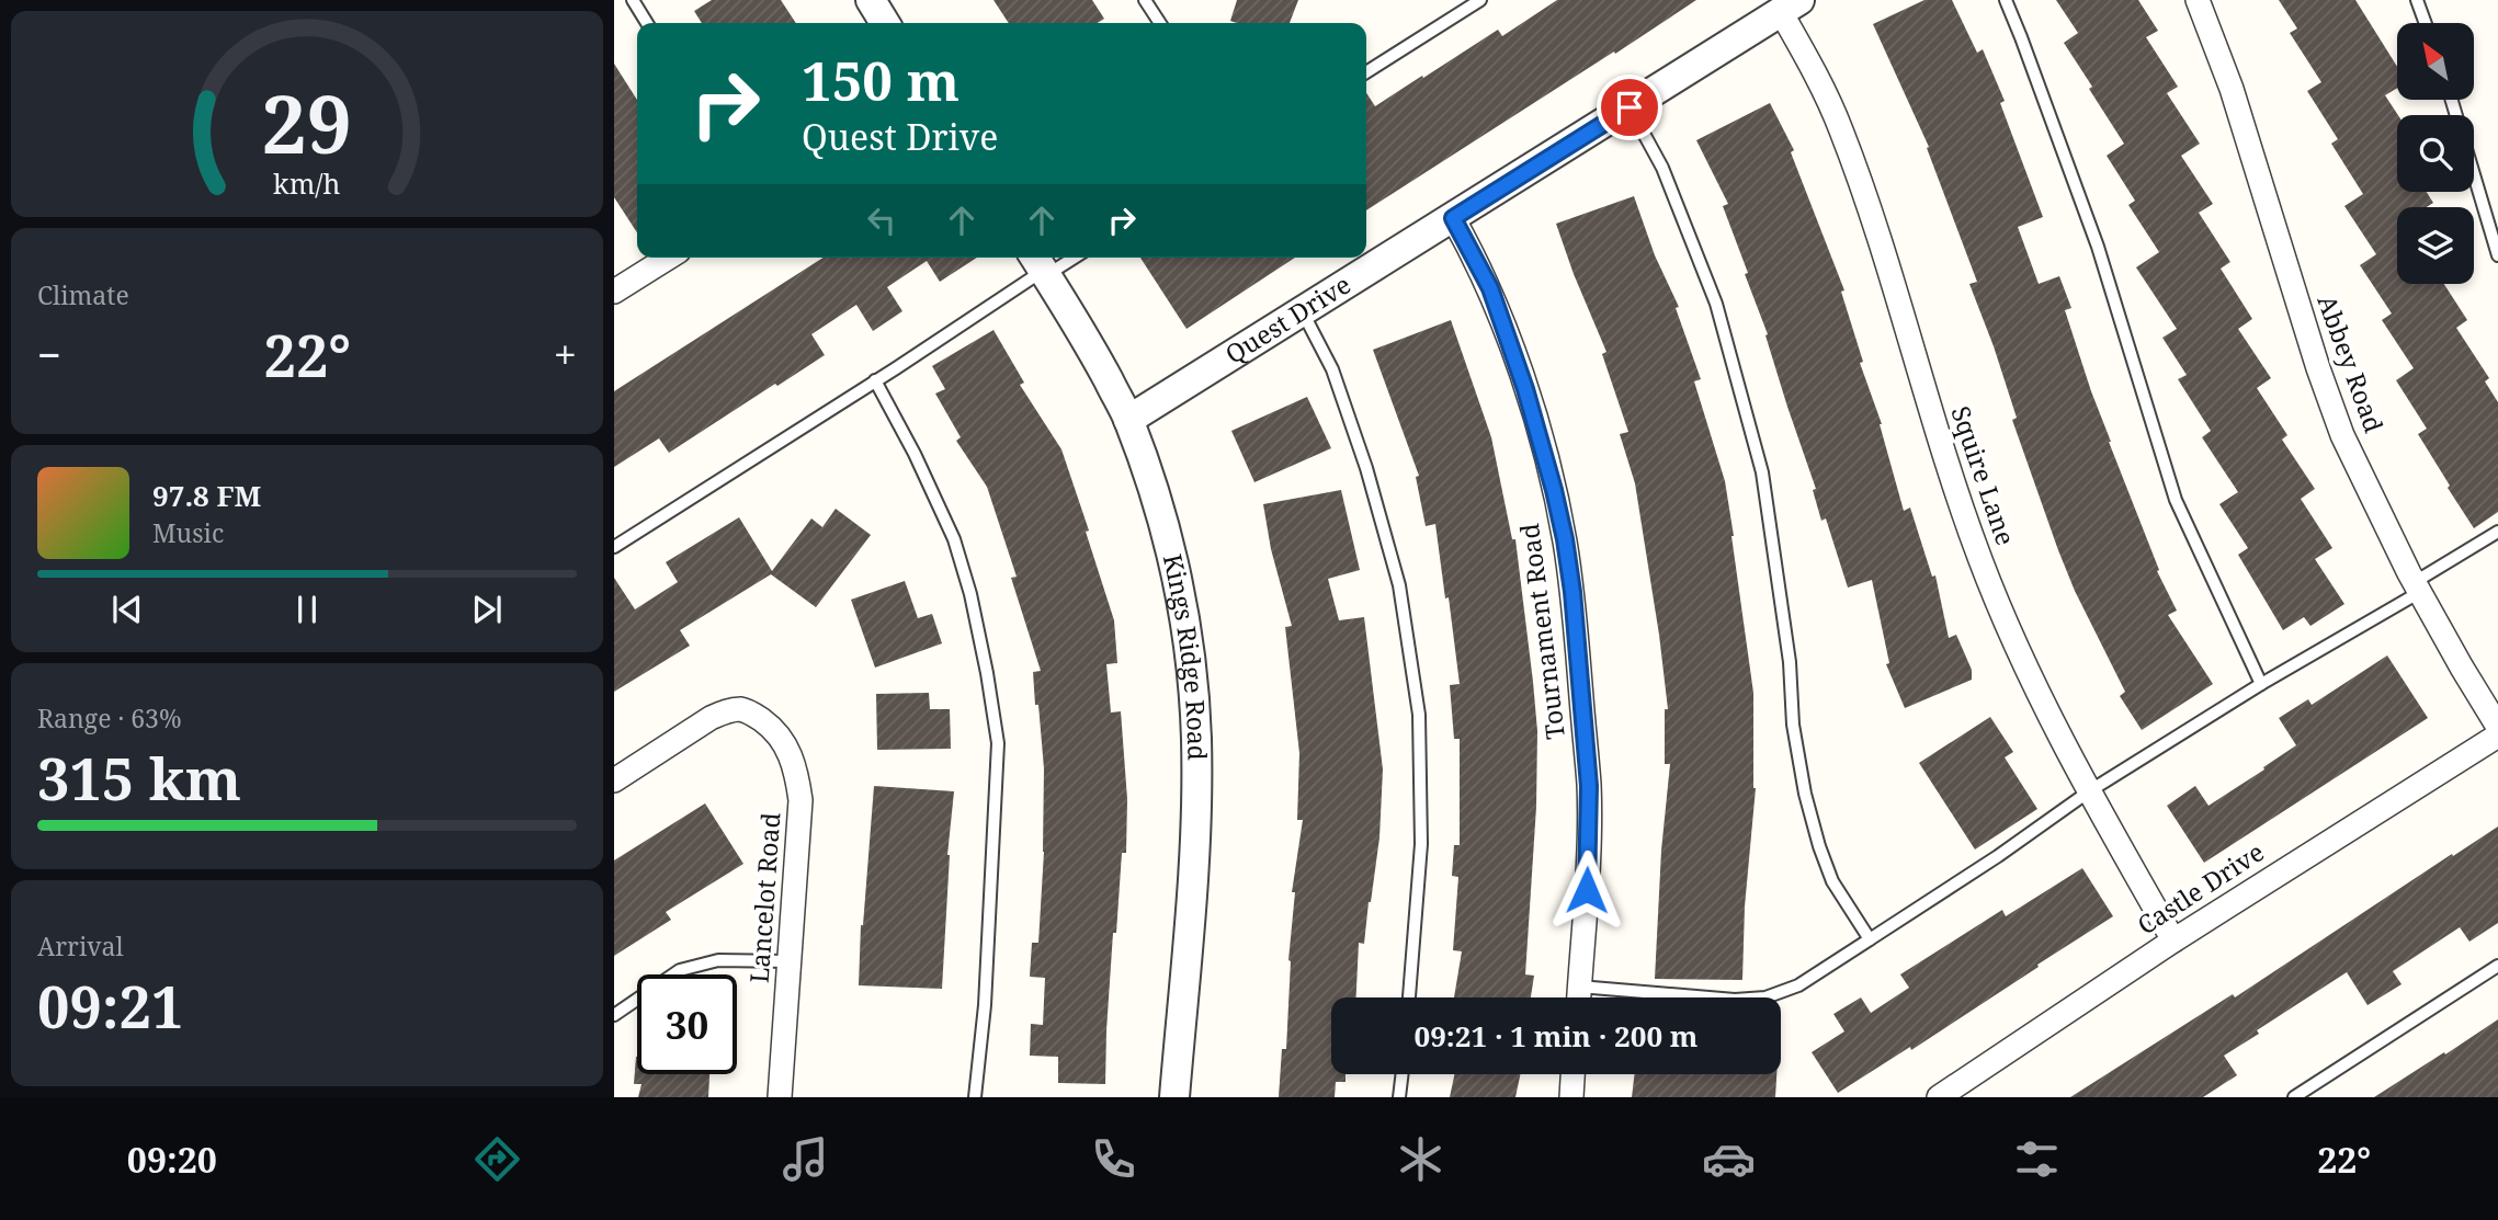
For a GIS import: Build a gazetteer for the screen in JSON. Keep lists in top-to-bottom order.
{
  "streets": {
    "street": [
      "Quest Drive",
      "Abbey Road",
      "Squire Lane",
      "Tournament Road",
      "Kings Ridge Road",
      "Castle Drive",
      "Lancelot Road"
    ]
  },
  "crossings": [
    ["Quest Drive", "Squire Lane"],
    ["Quest Drive", "Tournament Road"],
    ["Quest Drive", "Kings Ridge Road"],
    ["Squire Lane", "Castle Drive"]
  ],
  "north": "top left",
  "page": {
    "turn": ["150 m", "Quest Drive"],
    "tile": [
      "Climate",
      ["Range · 63%", "315 km"],
      ["Arrival", "09:21"]
    ],
    "heat": ["−", "22°", "+"],
    "song": ["97.8 FM", "Music"],
    "limit": "30",
    "trip": "09:21 · 1 min · 200 m",
    "tabs": ["09:20", "22°"],
    "gauge": ["29", "km/h"]
  }
}
